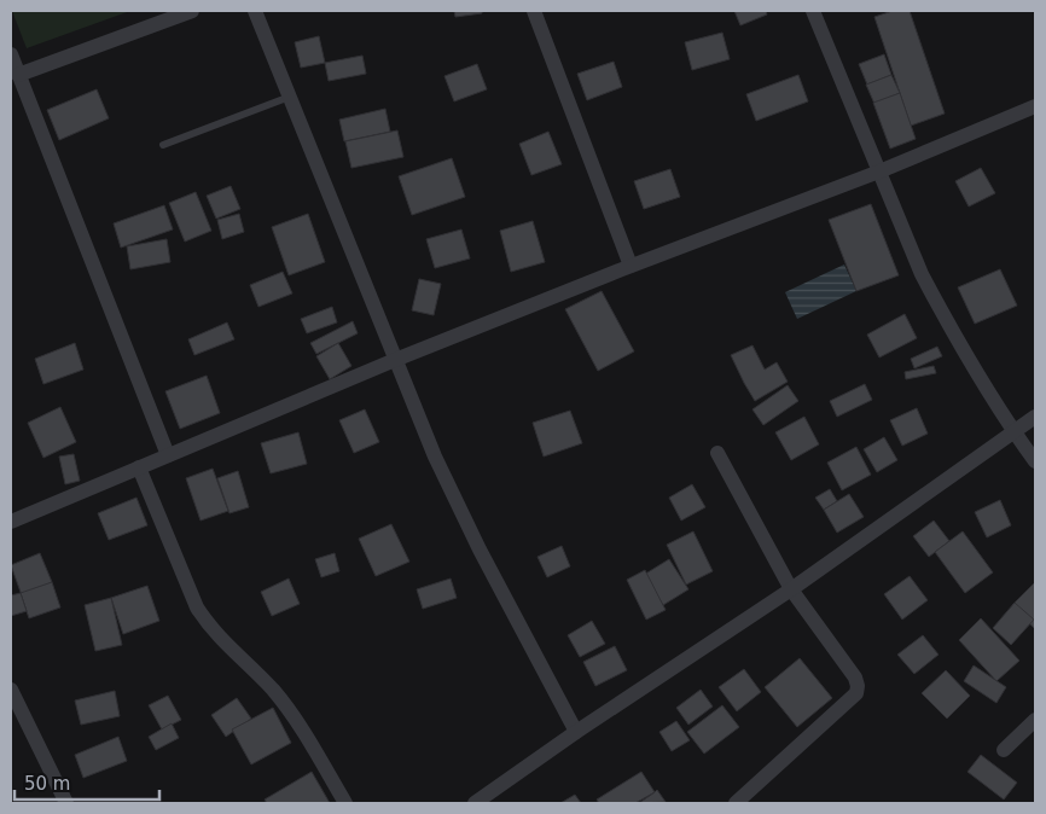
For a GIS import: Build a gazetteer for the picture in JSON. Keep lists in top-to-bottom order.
{
  "scale_bar": "50 m"
}
